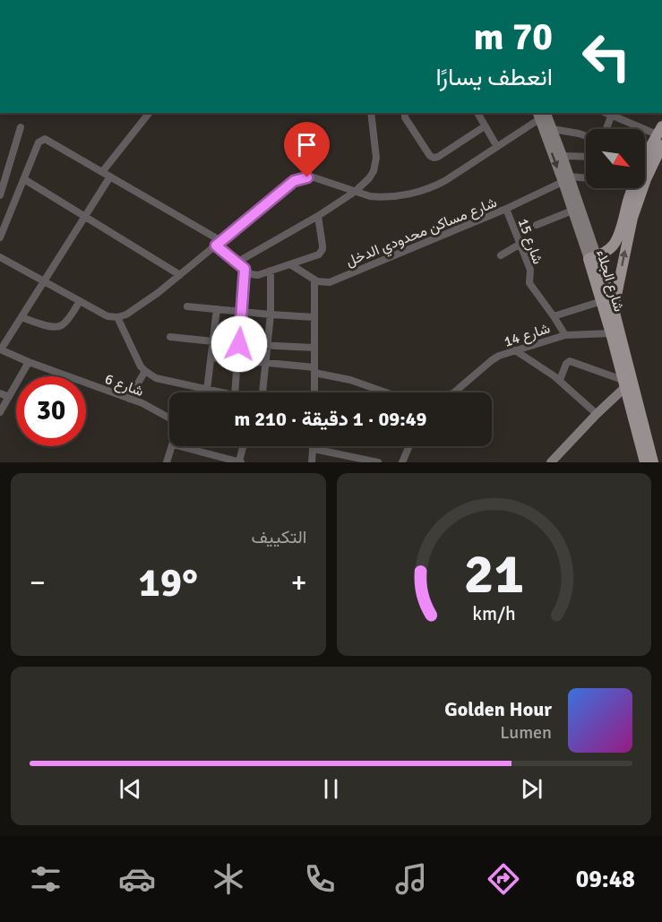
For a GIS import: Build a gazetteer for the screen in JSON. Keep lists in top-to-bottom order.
{
  "streets": {
    "main road": ["شارع الجلاء"],
    "street": [
      "شارع مساكن محدودي الدخل",
      "شارع 15",
      "شارع 14",
      "شارع 6"
    ]
  },
  "crossings": [
    ["شارع مساكن محدودي الدخل", "شارع 15"],
    ["شارع مساكن محدودي الدخل", "شارع الجلاء"],
    ["شارع 15", "شارع 14"],
    ["شارع الجلاء", "شارع 14"]
  ],
  "north": "bottom right",
  "page": {
    "turn": ["70 m", "انعطف يسارًا"],
    "limit": "30",
    "trip": "09:49 · 1 دقيقة · 210 m",
    "tile": "التكييف",
    "heat": ["−", "19°", "+"],
    "song": ["Golden Hour", "Lumen"],
    "tabs": "09:48",
    "gauge": ["21", "km/h"]
  }
}
